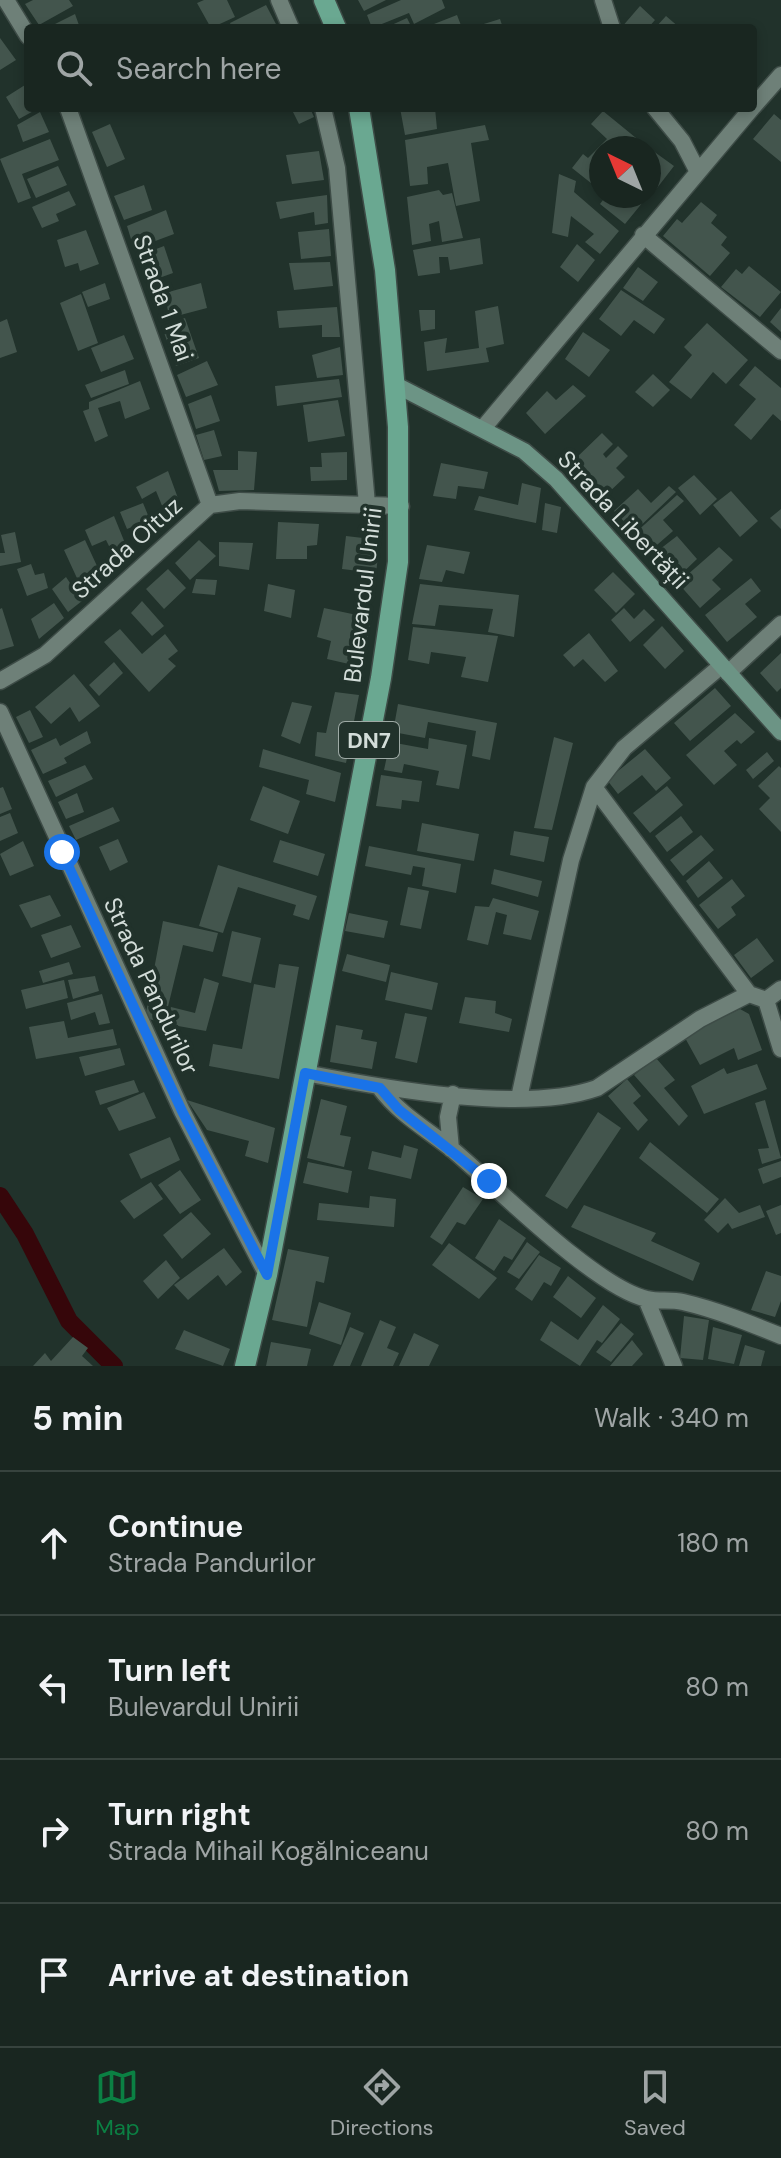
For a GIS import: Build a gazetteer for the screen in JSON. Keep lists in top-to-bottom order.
{
  "streets": {
    "main road": ["Bulevardul Unirii", "DN7"],
    "street": [
      "Strada 1 Mai",
      "Strada Libertății",
      "Strada Oituz",
      "Strada Pandurilor"
    ]
  },
  "crossings": [
    ["Strada 1 Mai", "Strada Oituz"],
    ["Strada Libertății", "Bulevardul Unirii"],
    ["Strada Oituz", "Bulevardul Unirii"],
    ["Bulevardul Unirii", "Strada Pandurilor"]
  ],
  "north": "top left",
  "page": {
    "search": "Search here",
    "heading": ["5 min", "Walk · 340 m"],
    "list": [
      ["Continue", "Strada Pandurilor", "180 m"],
      ["Turn left", "Bulevardul Unirii", "80 m"],
      ["Turn right", "Strada Mihail Kogălniceanu", "80 m"],
      "Arrive at destination"
    ],
    "nav": ["Map", "Directions", "Saved"]
  }
}
